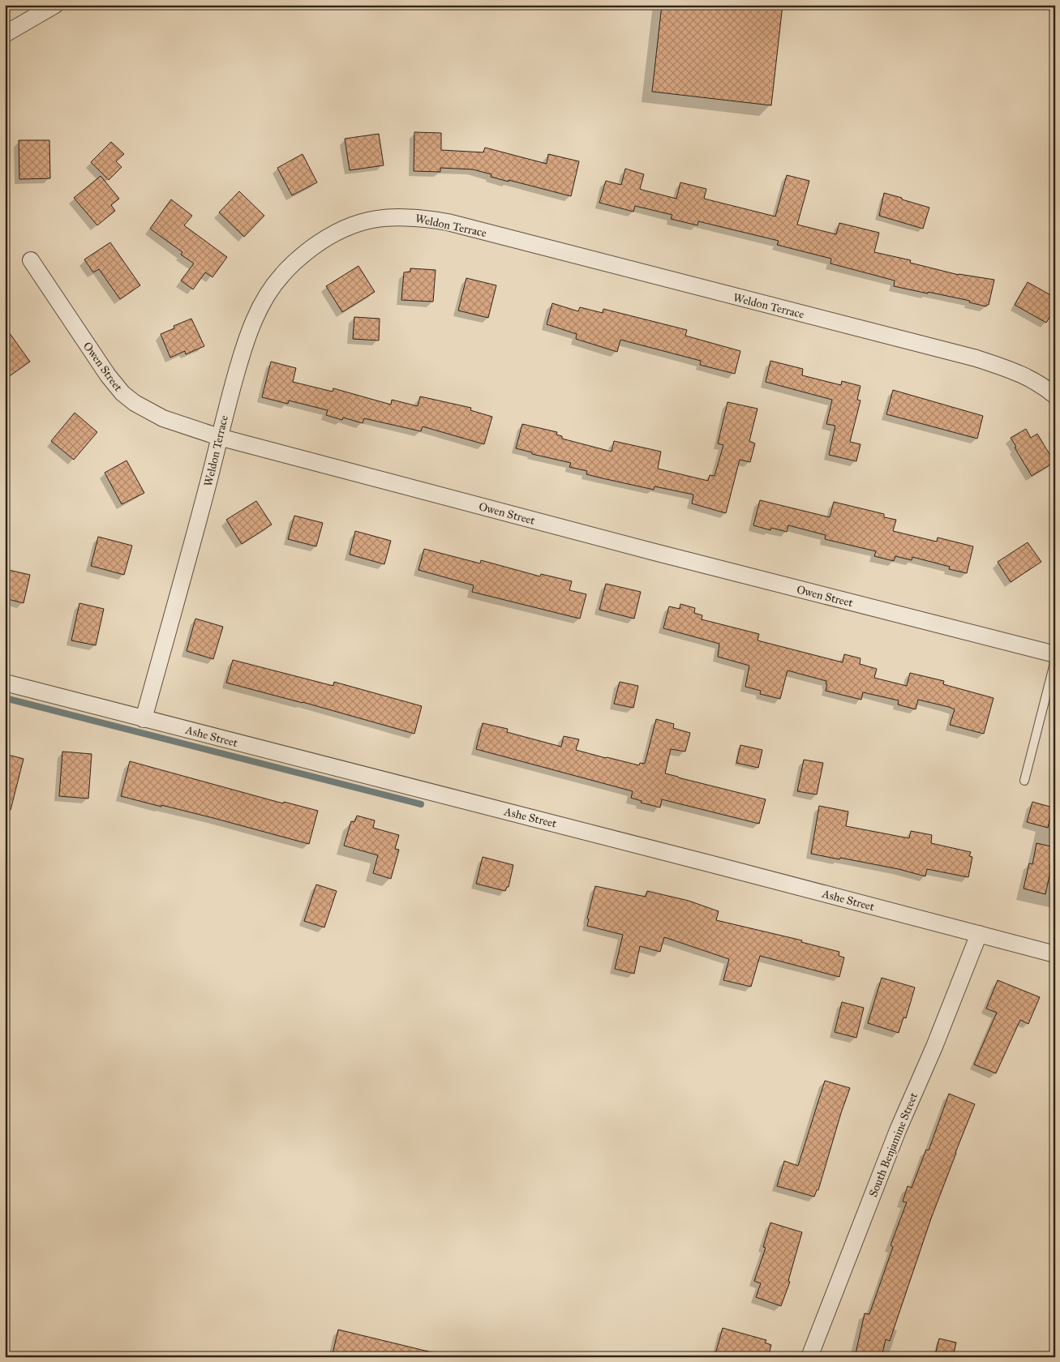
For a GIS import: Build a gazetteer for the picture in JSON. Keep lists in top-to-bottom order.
{
  "streets": {
    "street": [
      "Weldon Terrace",
      "Owen Street",
      "Ashe Street",
      "South Benjamine Street"
    ]
  },
  "crossings": [
    ["Weldon Terrace", "Owen Street"],
    ["Weldon Terrace", "Ashe Street"],
    ["Ashe Street", "South Benjamine Street"]
  ]
}
